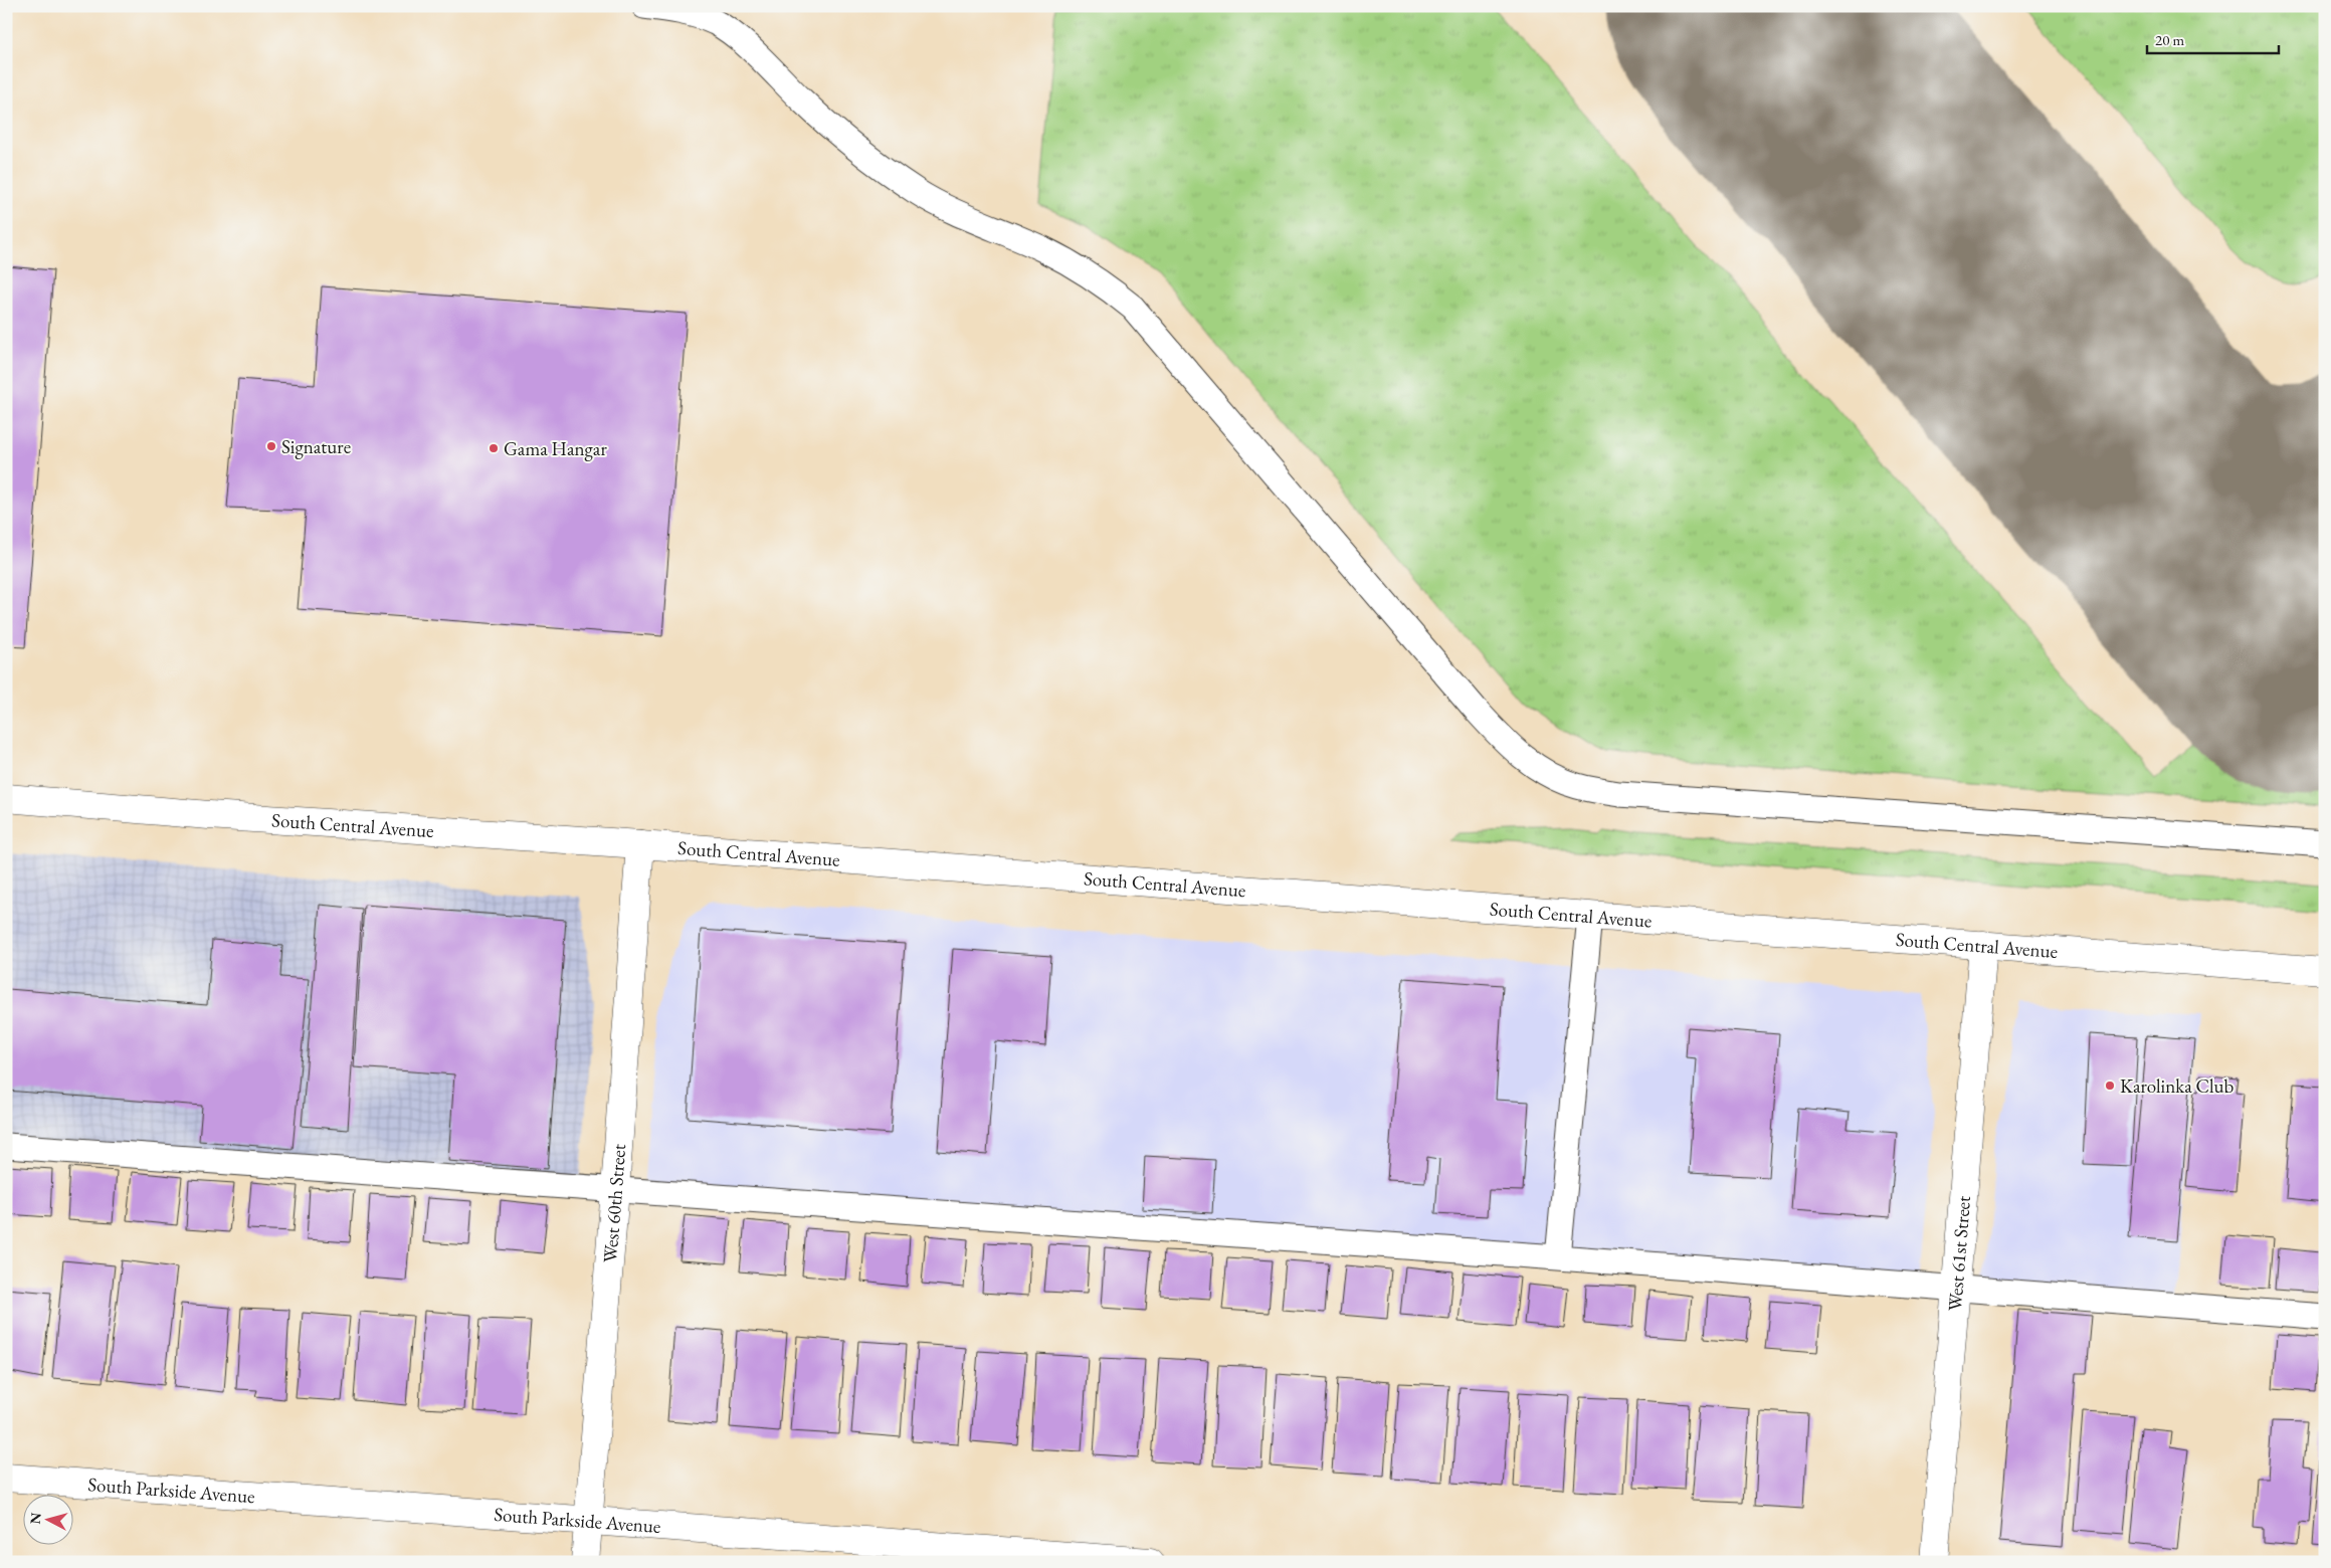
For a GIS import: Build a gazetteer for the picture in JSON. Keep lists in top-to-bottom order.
{
  "streets": {
    "street": [
      "South Central Avenue",
      "West 60th Street",
      "West 61st Street",
      "South Parkside Avenue"
    ]
  },
  "crossings": [
    ["South Central Avenue", "West 60th Street"],
    ["South Central Avenue", "West 61st Street"],
    ["West 60th Street", "South Parkside Avenue"]
  ],
  "places": ["Signature", "Gama Hangar", "Karolinka Club"],
  "scale_bar": "20 m",
  "north": "left"
}
